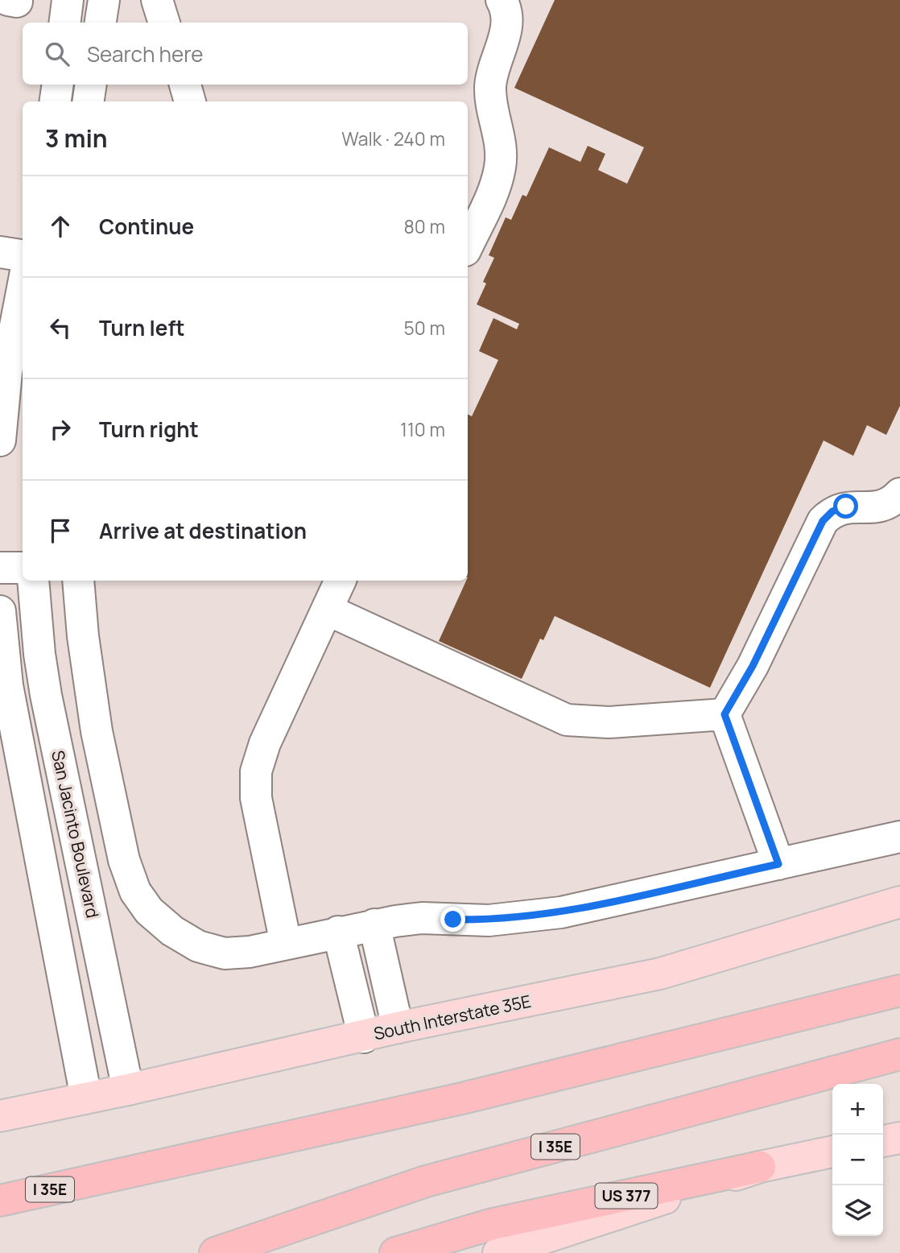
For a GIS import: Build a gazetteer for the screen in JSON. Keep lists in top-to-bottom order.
{
  "streets": {
    "highway": ["I 35E", "US 377"],
    "main road": ["South Interstate 35E"],
    "street": ["San Jacinto Boulevard"]
  },
  "crossings": [
    ["San Jacinto Boulevard", "South Interstate 35E"]
  ],
  "page": {
    "search": "Search here",
    "heading": ["3 min", "Walk · 240 m"],
    "list": [
      ["Continue", "80 m"],
      ["Turn left", "50 m"],
      ["Turn right", "110 m"],
      "Arrive at destination"
    ],
    "map_buttons": ["+", "−"]
  }
}
